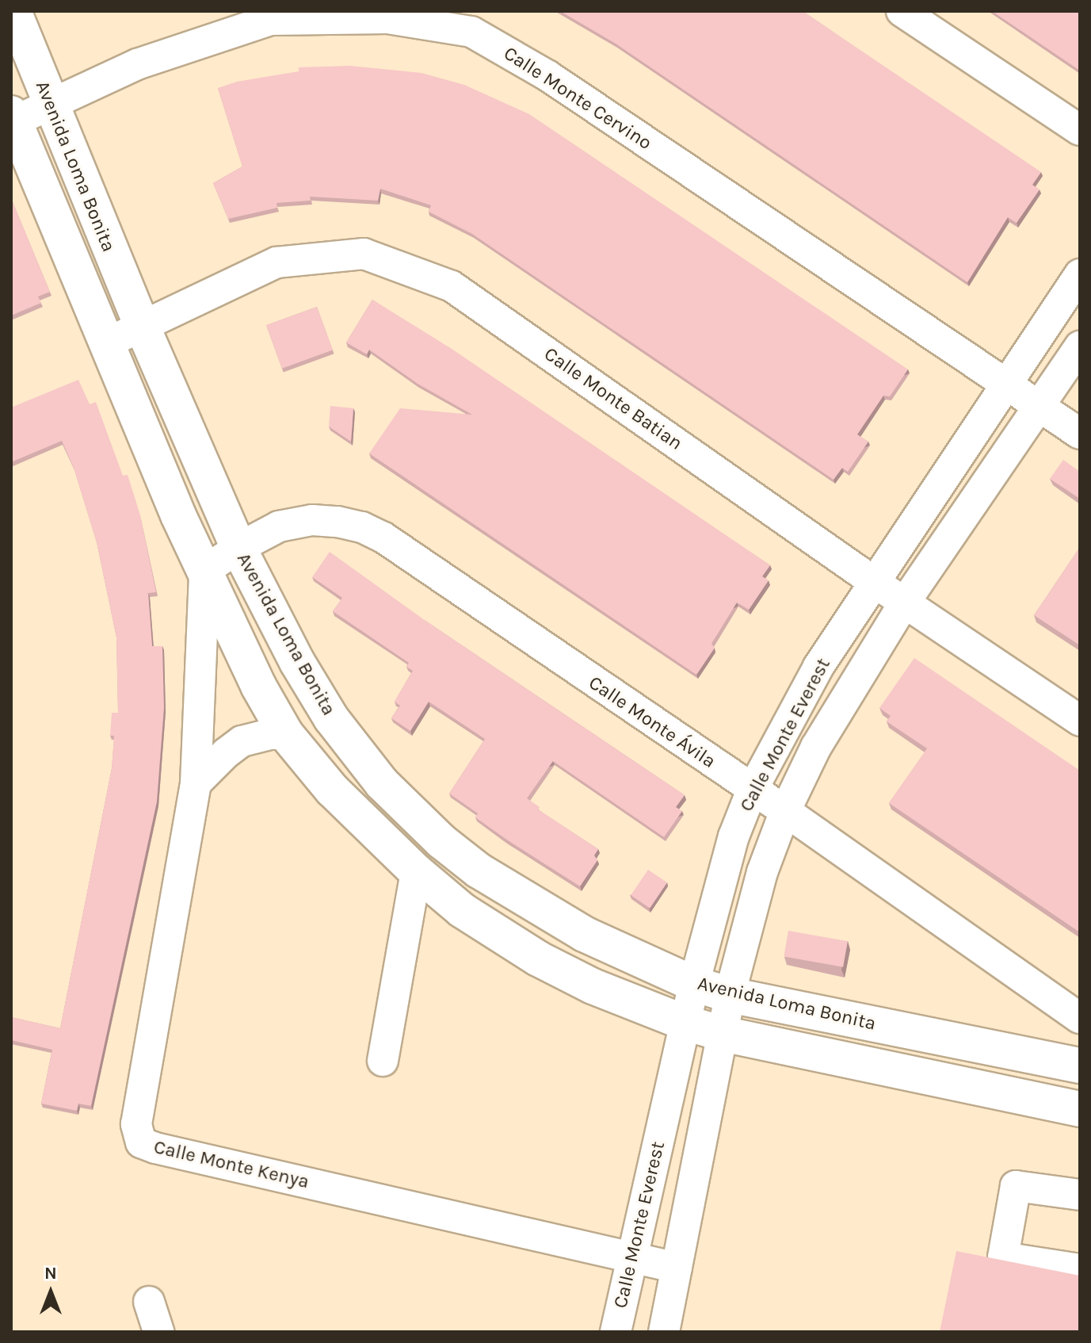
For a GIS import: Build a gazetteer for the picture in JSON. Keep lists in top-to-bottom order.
{
  "streets": {
    "main road": ["Avenida Loma Bonita"],
    "street": [
      "Calle Monte Cervino",
      "Calle Monte Batian",
      "Calle Monte Ávila",
      "Calle Monte Everest",
      "Calle Monte Kenya"
    ]
  },
  "crossings": [
    ["Calle Monte Cervino", "Avenida Loma Bonita"],
    ["Calle Monte Cervino", "Calle Monte Everest"],
    ["Avenida Loma Bonita", "Calle Monte Batian"],
    ["Avenida Loma Bonita", "Calle Monte Ávila"],
    ["Avenida Loma Bonita", "Calle Monte Everest"],
    ["Avenida Loma Bonita", "Calle Monte Kenya"],
    ["Calle Monte Batian", "Calle Monte Everest"],
    ["Calle Monte Ávila", "Calle Monte Everest"],
    ["Calle Monte Ávila", "Calle Monte Kenya"],
    ["Calle Monte Everest", "Calle Monte Kenya"]
  ],
  "north": "top"
}
